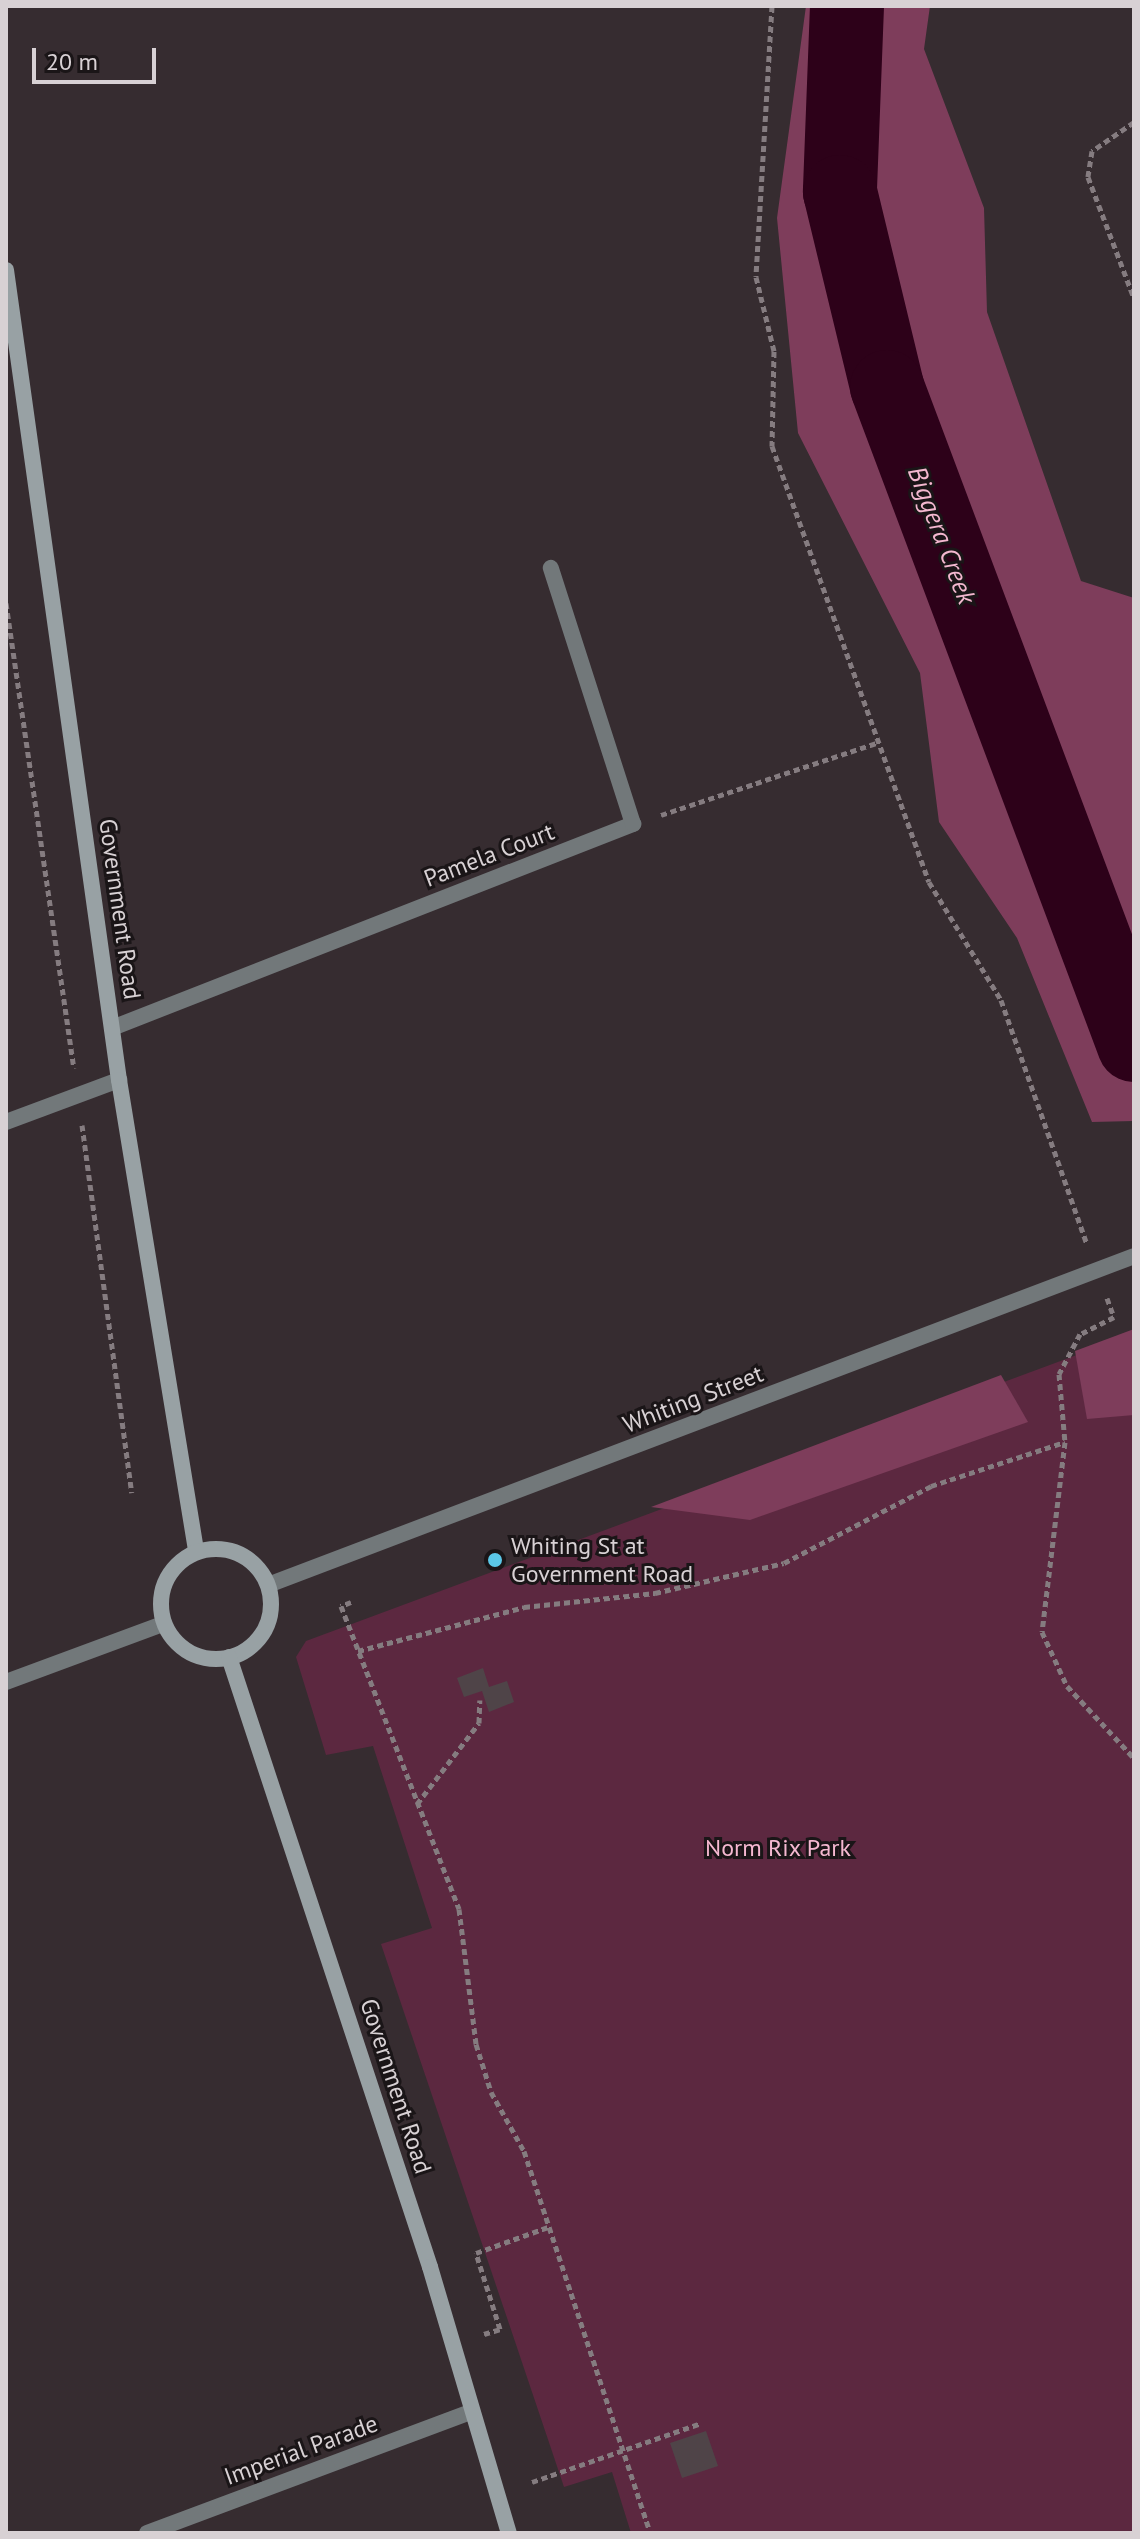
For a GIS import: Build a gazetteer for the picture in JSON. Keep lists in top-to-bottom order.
{
  "streets": {
    "main road": ["Government Road"],
    "street": ["Pamela Court", "Whiting Street", "Imperial Parade"]
  },
  "crossings": [
    ["Pamela Court", "Government Road"],
    ["Government Road", "Whiting Street"],
    ["Government Road", "Imperial Parade"]
  ],
  "water": ["Biggera Creek"],
  "parks": ["Norm Rix Park"],
  "places": ["Whiting St at Government Road"],
  "scale_bar": "20 m"
}
